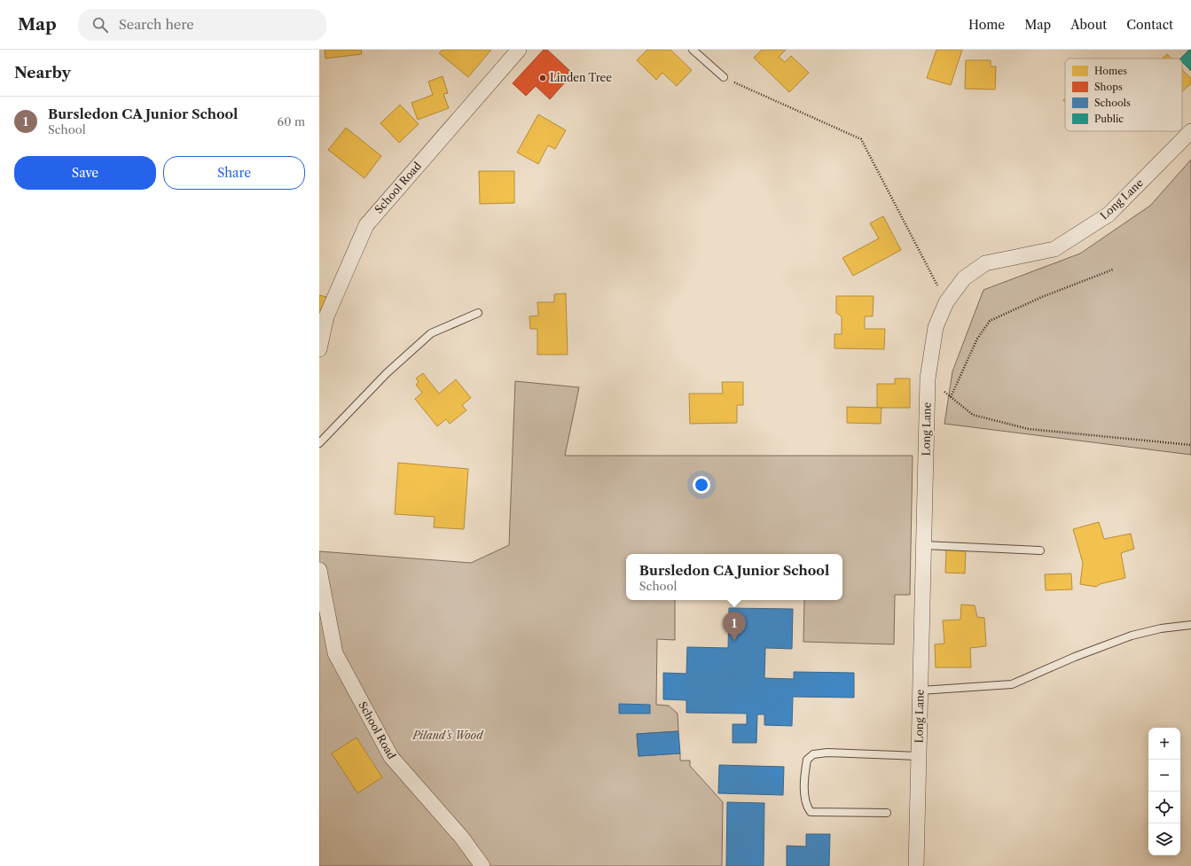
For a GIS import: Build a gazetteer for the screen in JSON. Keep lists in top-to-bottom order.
{
  "streets": {
    "street": ["School Road", "Long Lane"]
  },
  "parks": ["Piland's Wood"],
  "places": ["Linden Tree"],
  "legend": [
    "Homes",
    "Shops",
    "Schools",
    "Public"
  ],
  "page": {
    "header": "Map",
    "search": "Search here",
    "nav": [
      "Home",
      "Map",
      "About",
      "Contact"
    ],
    "heading": "Nearby",
    "list": [
      {
        "mark": "1",
        "name": "Bursledon CA Junior School",
        "note": "School",
        "value": "60 m"
      }
    ],
    "buttons": ["Save", "Share"],
    "popup": ["Bursledon CA Junior School", "School"],
    "pins": "1",
    "map_buttons": ["+", "−"]
  }
}
